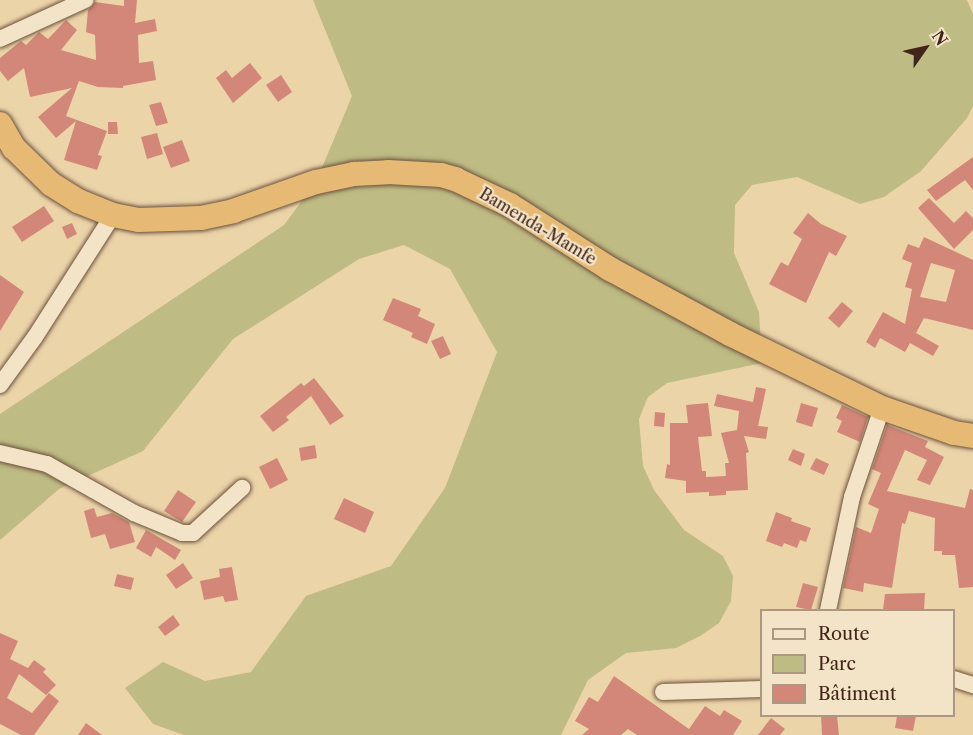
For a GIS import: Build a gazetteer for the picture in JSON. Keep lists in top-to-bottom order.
{
  "streets": {
    "highway": ["Bamenda-Mamfe"]
  },
  "legend": ["Route", "Parc", "Bâtiment"],
  "north": "top right"
}
